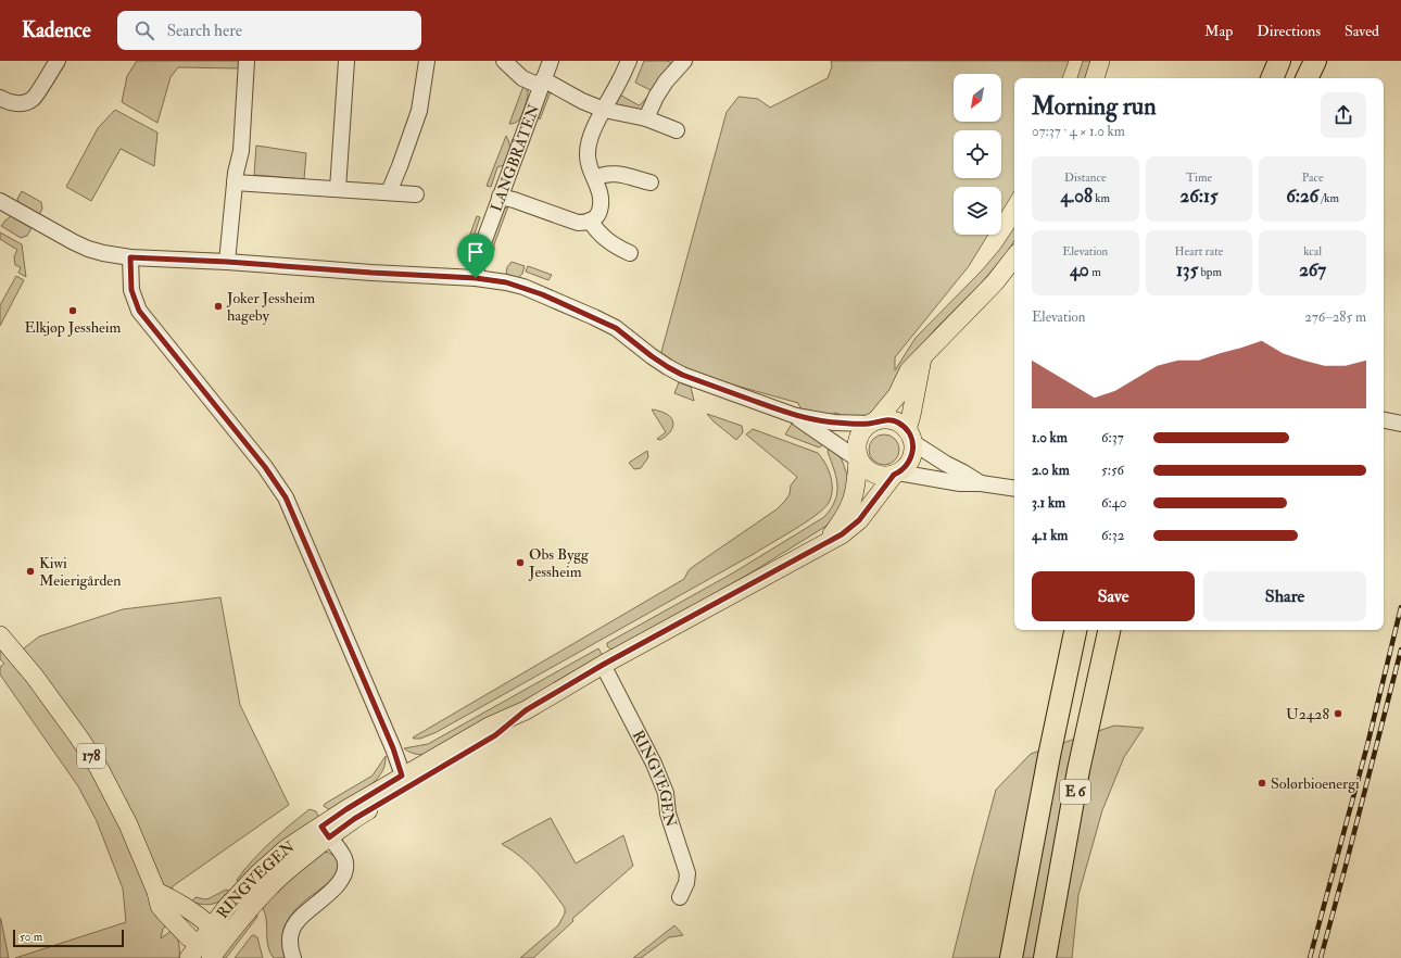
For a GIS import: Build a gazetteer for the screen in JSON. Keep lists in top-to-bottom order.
{
  "streets": {
    "highway": ["E 6"],
    "main road": ["178", "RINGVEGEN"],
    "street": ["LANGBRÅTEN"]
  },
  "crossings": [
    ["178", "RINGVEGEN"]
  ],
  "places": [
    "Joker Jessheim hageby",
    "Elkjøp Jessheim",
    "Obs Bygg Jessheim",
    "Kiwi Meierigården",
    "U2428",
    "Solørbioenergi"
  ],
  "scale_bar": "50 m",
  "north": "bottom left",
  "page": {
    "header": "Kadence",
    "search": "Search here",
    "nav": ["Map", "Directions", "Saved"],
    "heading": ["Morning run", "07:37 · 4 × 1.0 km"],
    "stats": [
      ["Distance", "4.08 km"],
      ["Time", "26:15"],
      ["Pace", "6:26 /km"],
      ["Elevation", "40 m"],
      ["Heart rate", "135 bpm"],
      ["kcal", "267"]
    ],
    "chart": ["Elevation", "276–285 m"],
    "list": [
      {
        "name": "1.0 km",
        "note": "6:37"
      },
      {
        "name": "2.0 km",
        "note": "5:56"
      },
      {
        "name": "3.1 km",
        "note": "6:40"
      },
      {
        "name": "4.1 km",
        "note": "6:32"
      }
    ],
    "buttons": ["Save", "Share"],
    "scale": "50 m"
  }
}
